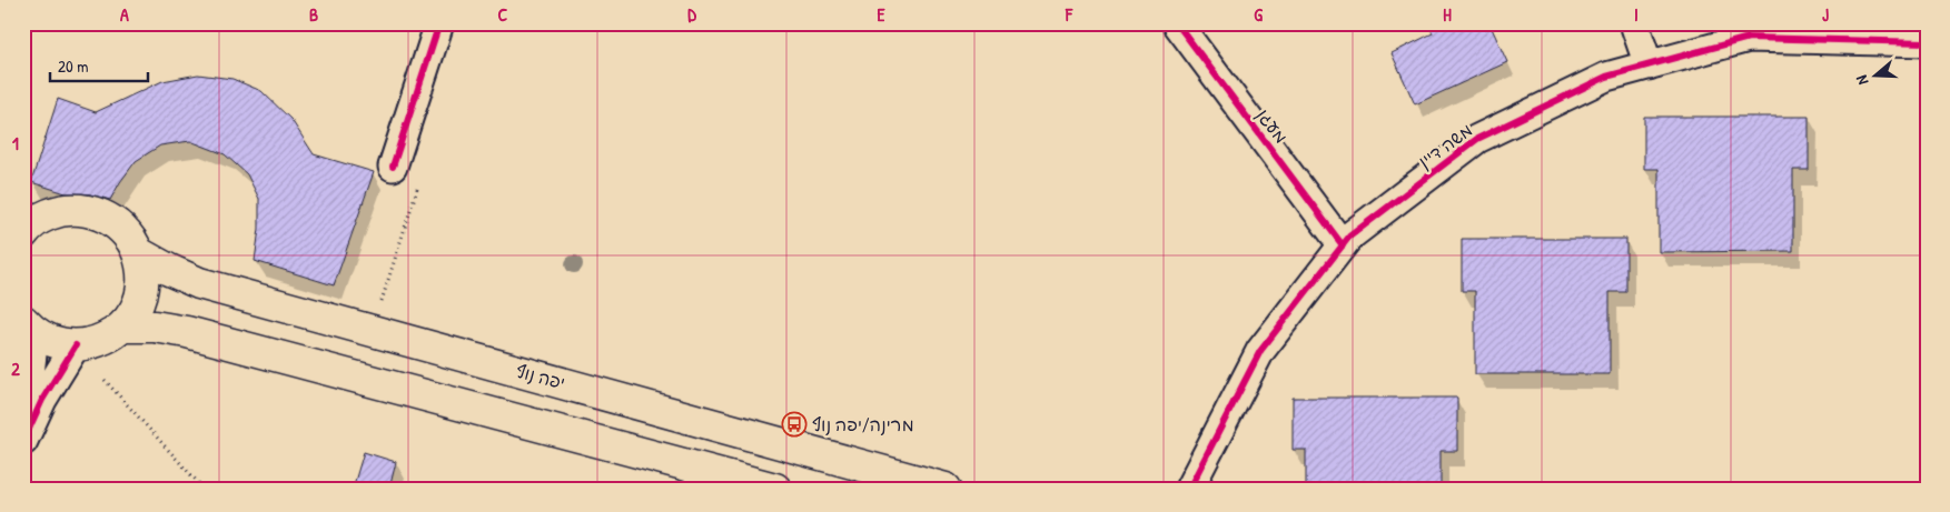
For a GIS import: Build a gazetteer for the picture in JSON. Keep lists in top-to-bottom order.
{
  "streets": {
    "main road": ["יפה נוף"],
    "street": ["מעגן", "משה דיין"]
  },
  "crossings": [
    ["מעגן", "משה דיין"]
  ],
  "places": {
    "bus stop": ["מרינה/יפה נוף"]
  },
  "scale_bar": "20 m",
  "north": "left",
  "grid": {
    "columns": [
      "A",
      "B",
      "C",
      "D",
      "E",
      "F",
      "G",
      "H",
      "I",
      "J"
    ],
    "rows": ["1", "2"]
  }
}
